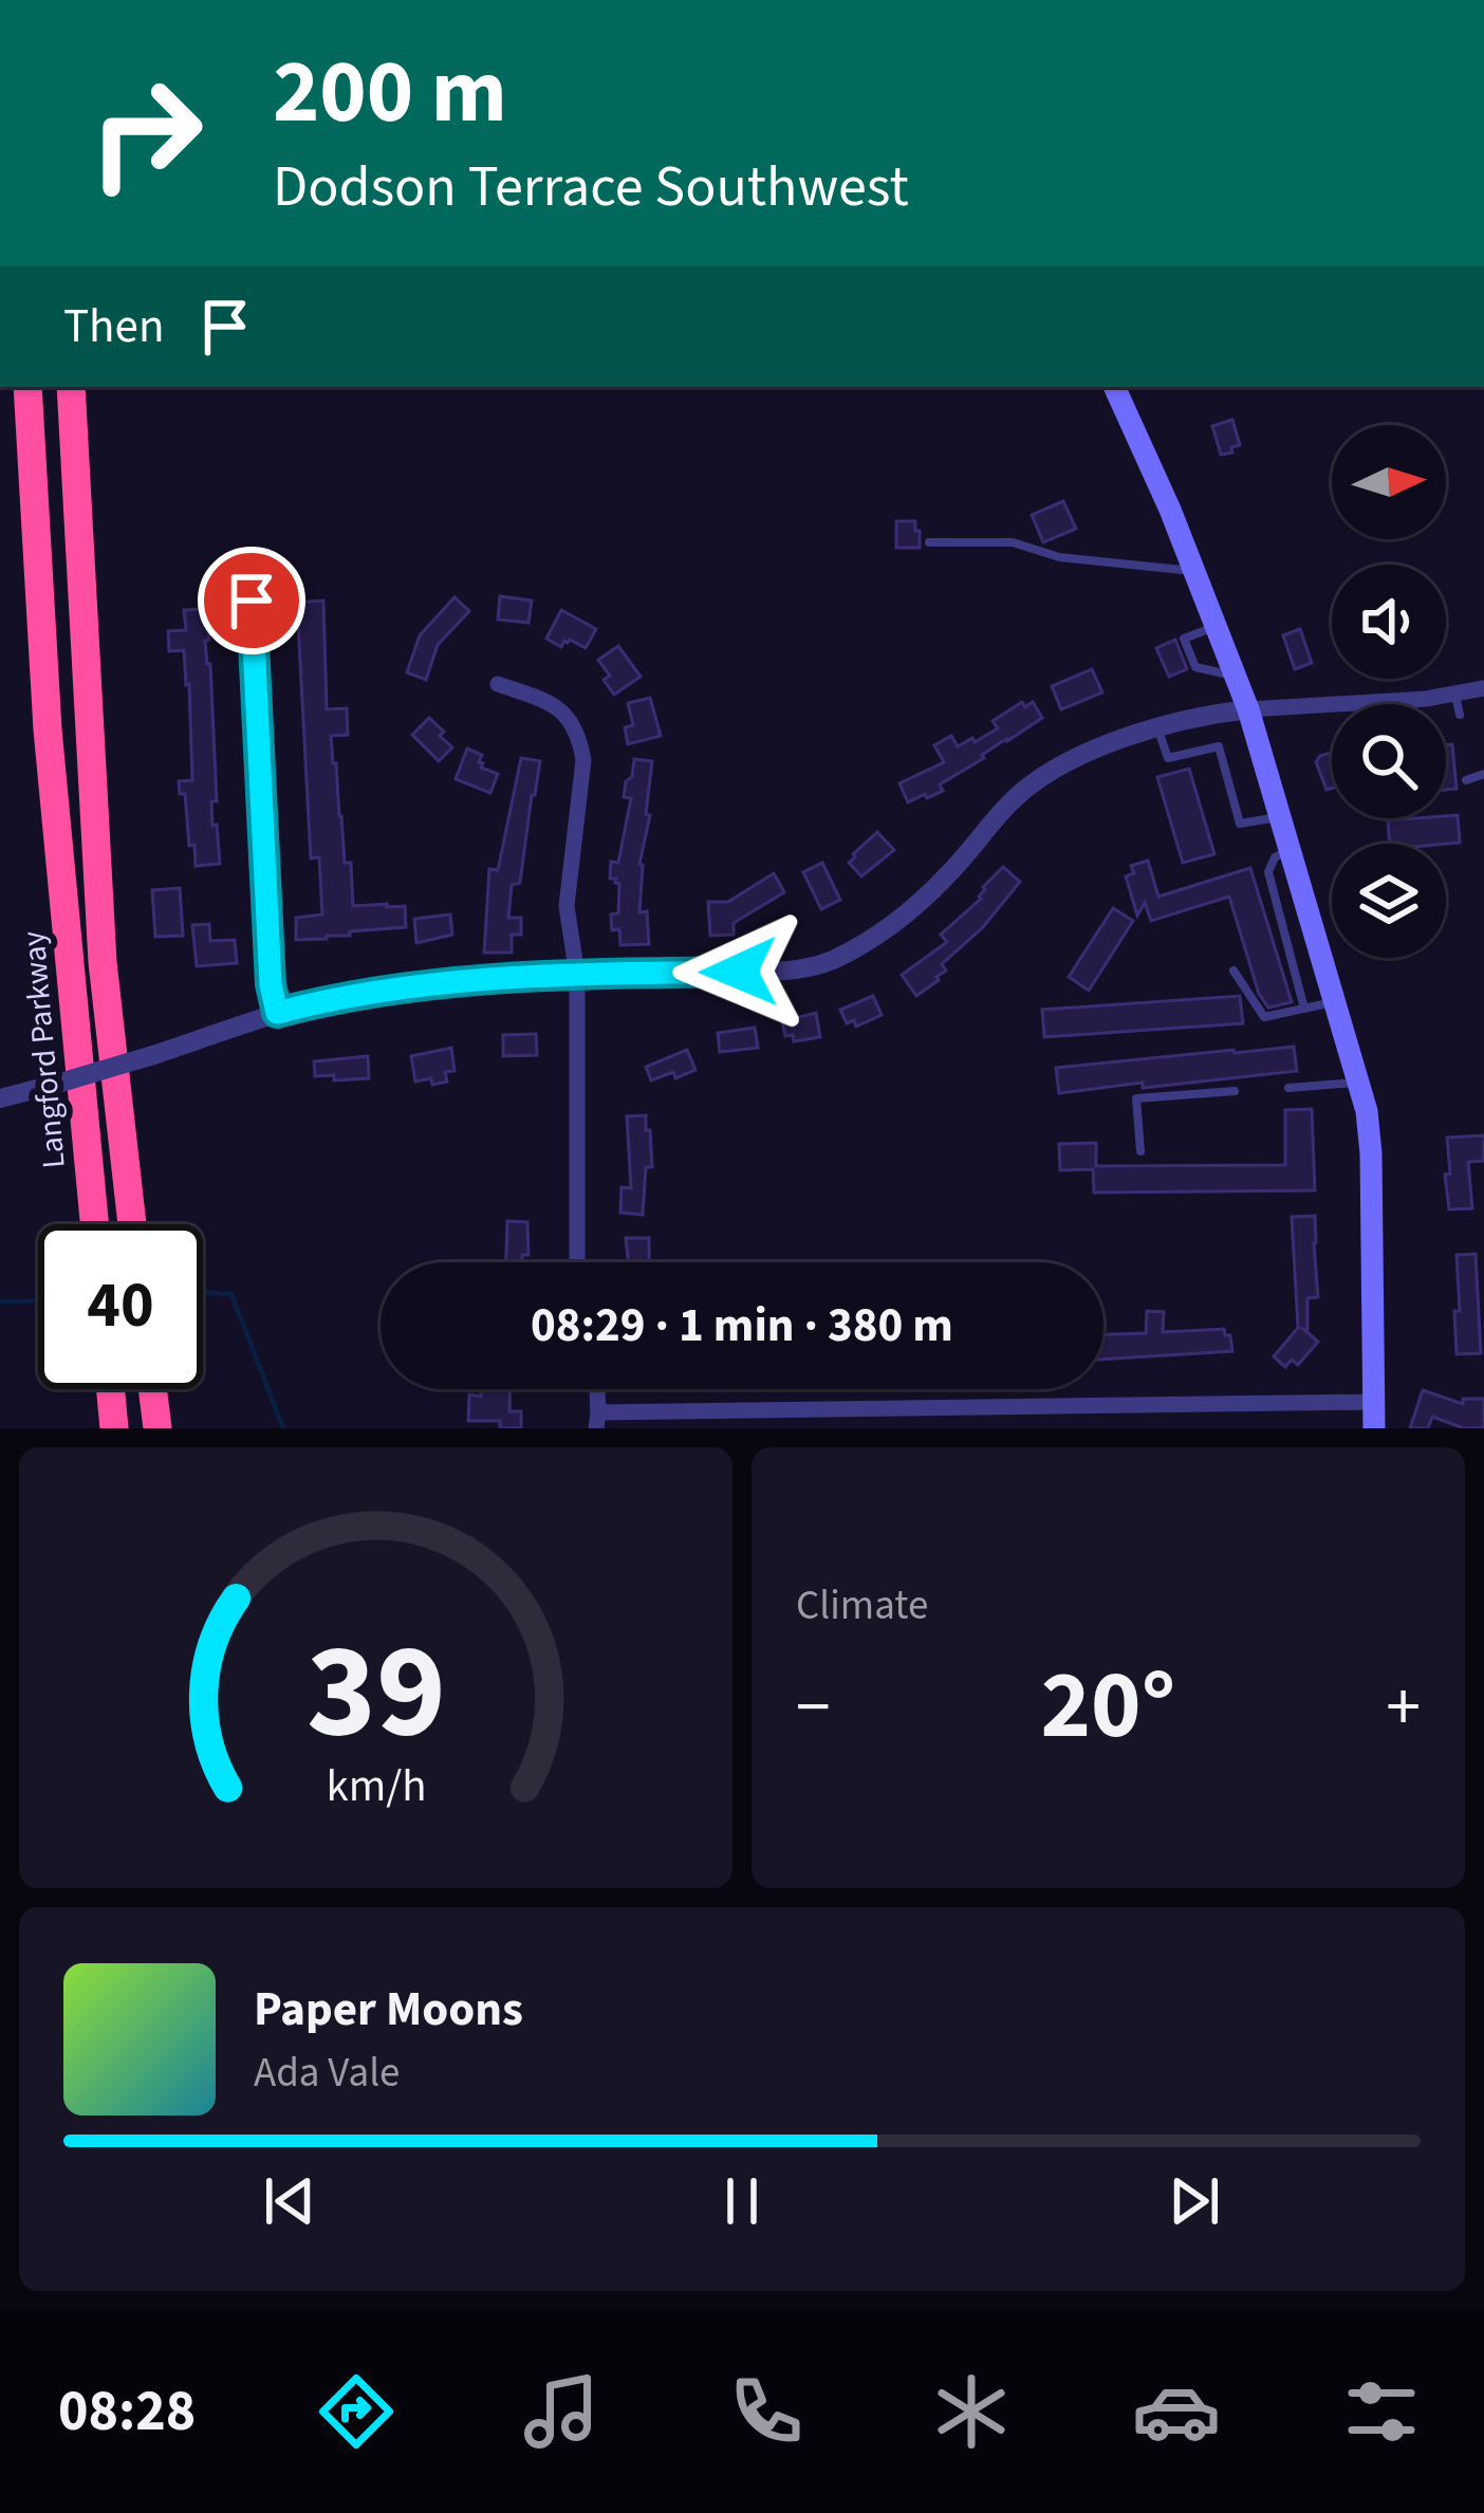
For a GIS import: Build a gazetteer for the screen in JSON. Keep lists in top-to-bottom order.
{
  "streets": {
    "highway": ["Langford Parkway"]
  },
  "north": "right",
  "page": {
    "turn": ["200 m", "Dodson Terrace Southwest"],
    "then": "Then",
    "limit": "40",
    "trip": "08:29 · 1 min · 380 m",
    "tile": "Climate",
    "heat": ["−", "20°", "+"],
    "song": ["Paper Moons", "Ada Vale"],
    "tabs": "08:28",
    "gauge": ["39", "km/h"]
  }
}
